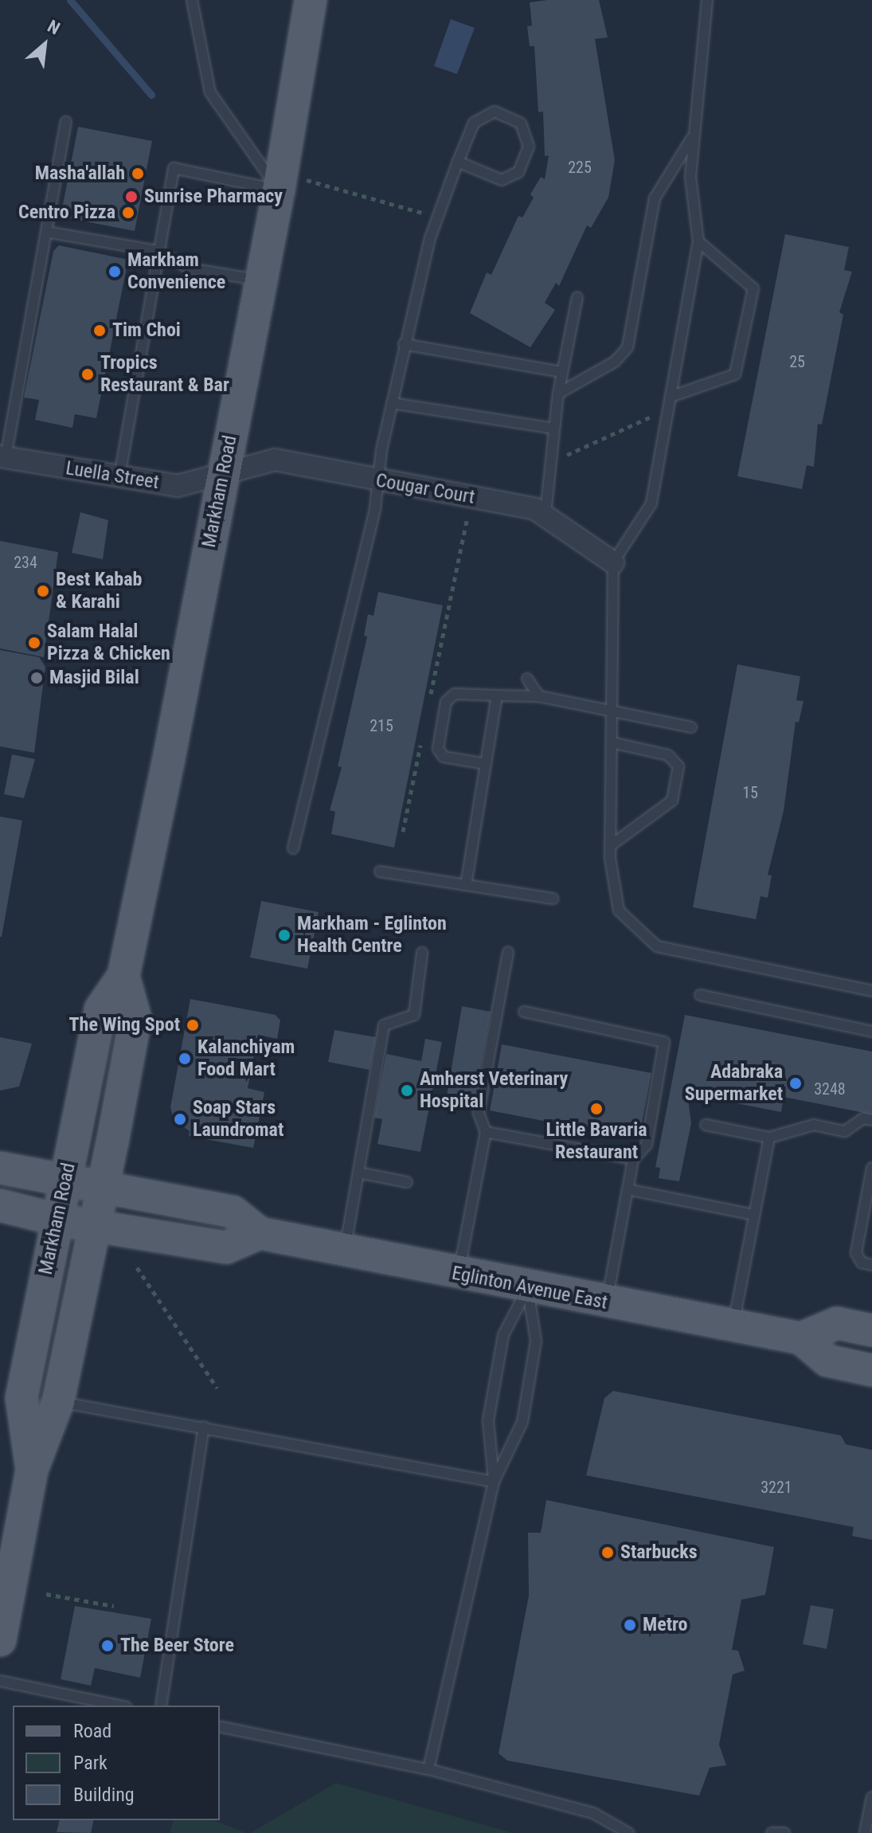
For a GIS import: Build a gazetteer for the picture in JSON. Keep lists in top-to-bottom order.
{
  "streets": {
    "main road": ["Markham Road", "Eglinton Avenue East"],
    "street": ["Luella Street", "Cougar Court"]
  },
  "crossings": [
    ["Luella Street", "Cougar Court"],
    ["Luella Street", "Markham Road"],
    ["Cougar Court", "Markham Road"],
    ["Markham Road", "Eglinton Avenue East"]
  ],
  "places": [
    "Masha'allah",
    "Sunrise Pharmacy",
    "Centro Pizza",
    "Markham Convenience",
    "Tim Choi",
    "Tropics Restaurant & Bar",
    "Best Kabab & Karahi",
    "Salam Halal Pizza & Chicken",
    "Masjid Bilal",
    "Markham - Eglinton Health Centre",
    "The Wing Spot",
    "Kalanchiyam Food Mart",
    "Adabraka Supermarket",
    "Amherst Veterinary Hospital",
    "Little Bavaria Restaurant",
    "Soap Stars Laundromat",
    "Starbucks",
    "Metro",
    "The Beer Store"
  ],
  "house_numbers": [
    "225",
    "25",
    "234",
    "215",
    "15",
    "3248",
    "3221"
  ],
  "legend": ["Road", "Park", "Building"],
  "north": "top right"
}
